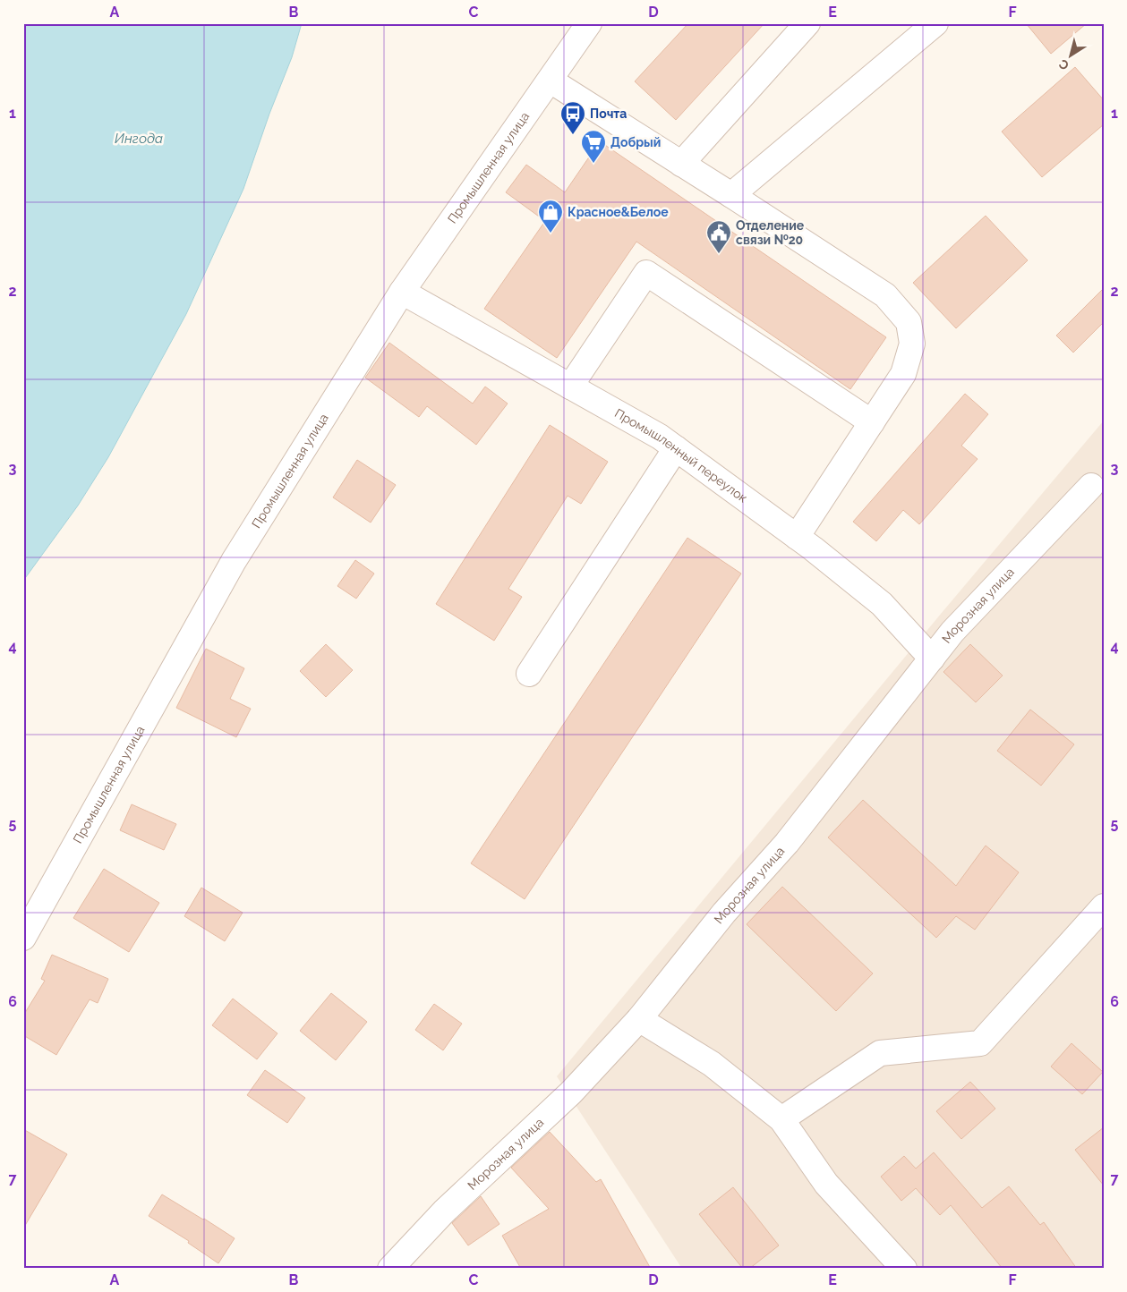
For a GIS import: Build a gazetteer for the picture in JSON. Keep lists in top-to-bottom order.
{
  "streets": {
    "street": ["Промышленная улица", "Промышленный переулок", "Морозная улица"]
  },
  "crossings": [
    ["Промышленная улица", "Промышленный переулок"],
    ["Промышленный переулок", "Морозная улица"]
  ],
  "water": ["Ингода"],
  "places": {
    "bus stop": ["Почта"],
    "supermarket": ["Добрый"],
    "shop": ["Красное&Белое"],
    "public building": ["Отделение связи №20"]
  },
  "north": "bottom left",
  "grid": {
    "columns": [
      "A",
      "B",
      "C",
      "D",
      "E",
      "F"
    ],
    "rows": [
      "1",
      "2",
      "3",
      "4",
      "5",
      "6",
      "7"
    ]
  }
}
